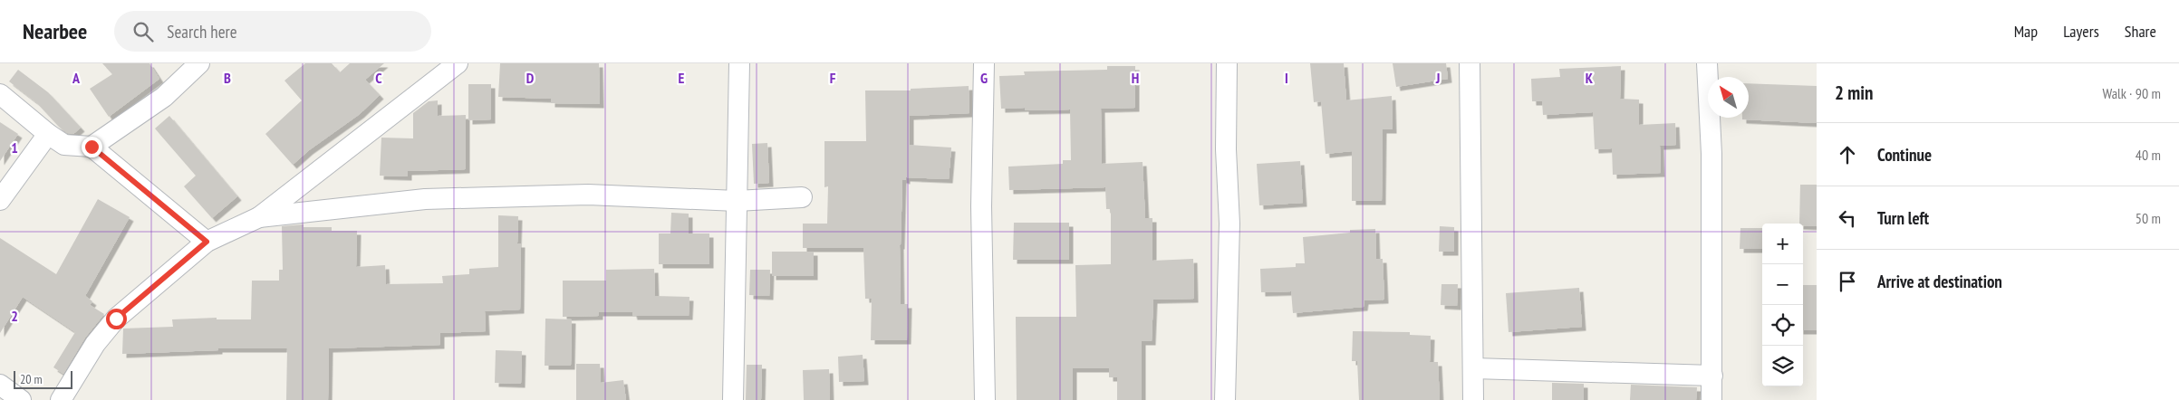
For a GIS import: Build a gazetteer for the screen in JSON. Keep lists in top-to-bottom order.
{
  "scale_bar": "20 m",
  "north": "top left",
  "page": {
    "header": "Nearbee",
    "search": "Search here",
    "nav": ["Map", "Layers", "Share"],
    "heading": ["2 min", "Walk · 90 m"],
    "list": [
      ["Continue", "40 m"],
      ["Turn left", "50 m"],
      "Arrive at destination"
    ],
    "map_buttons": ["+", "−"],
    "scale": "20 m"
  },
  "grid": {
    "columns": [
      "A",
      "B",
      "C",
      "D",
      "E",
      "F",
      "G",
      "H",
      "I",
      "J",
      "K"
    ],
    "rows": ["1", "2"]
  }
}
